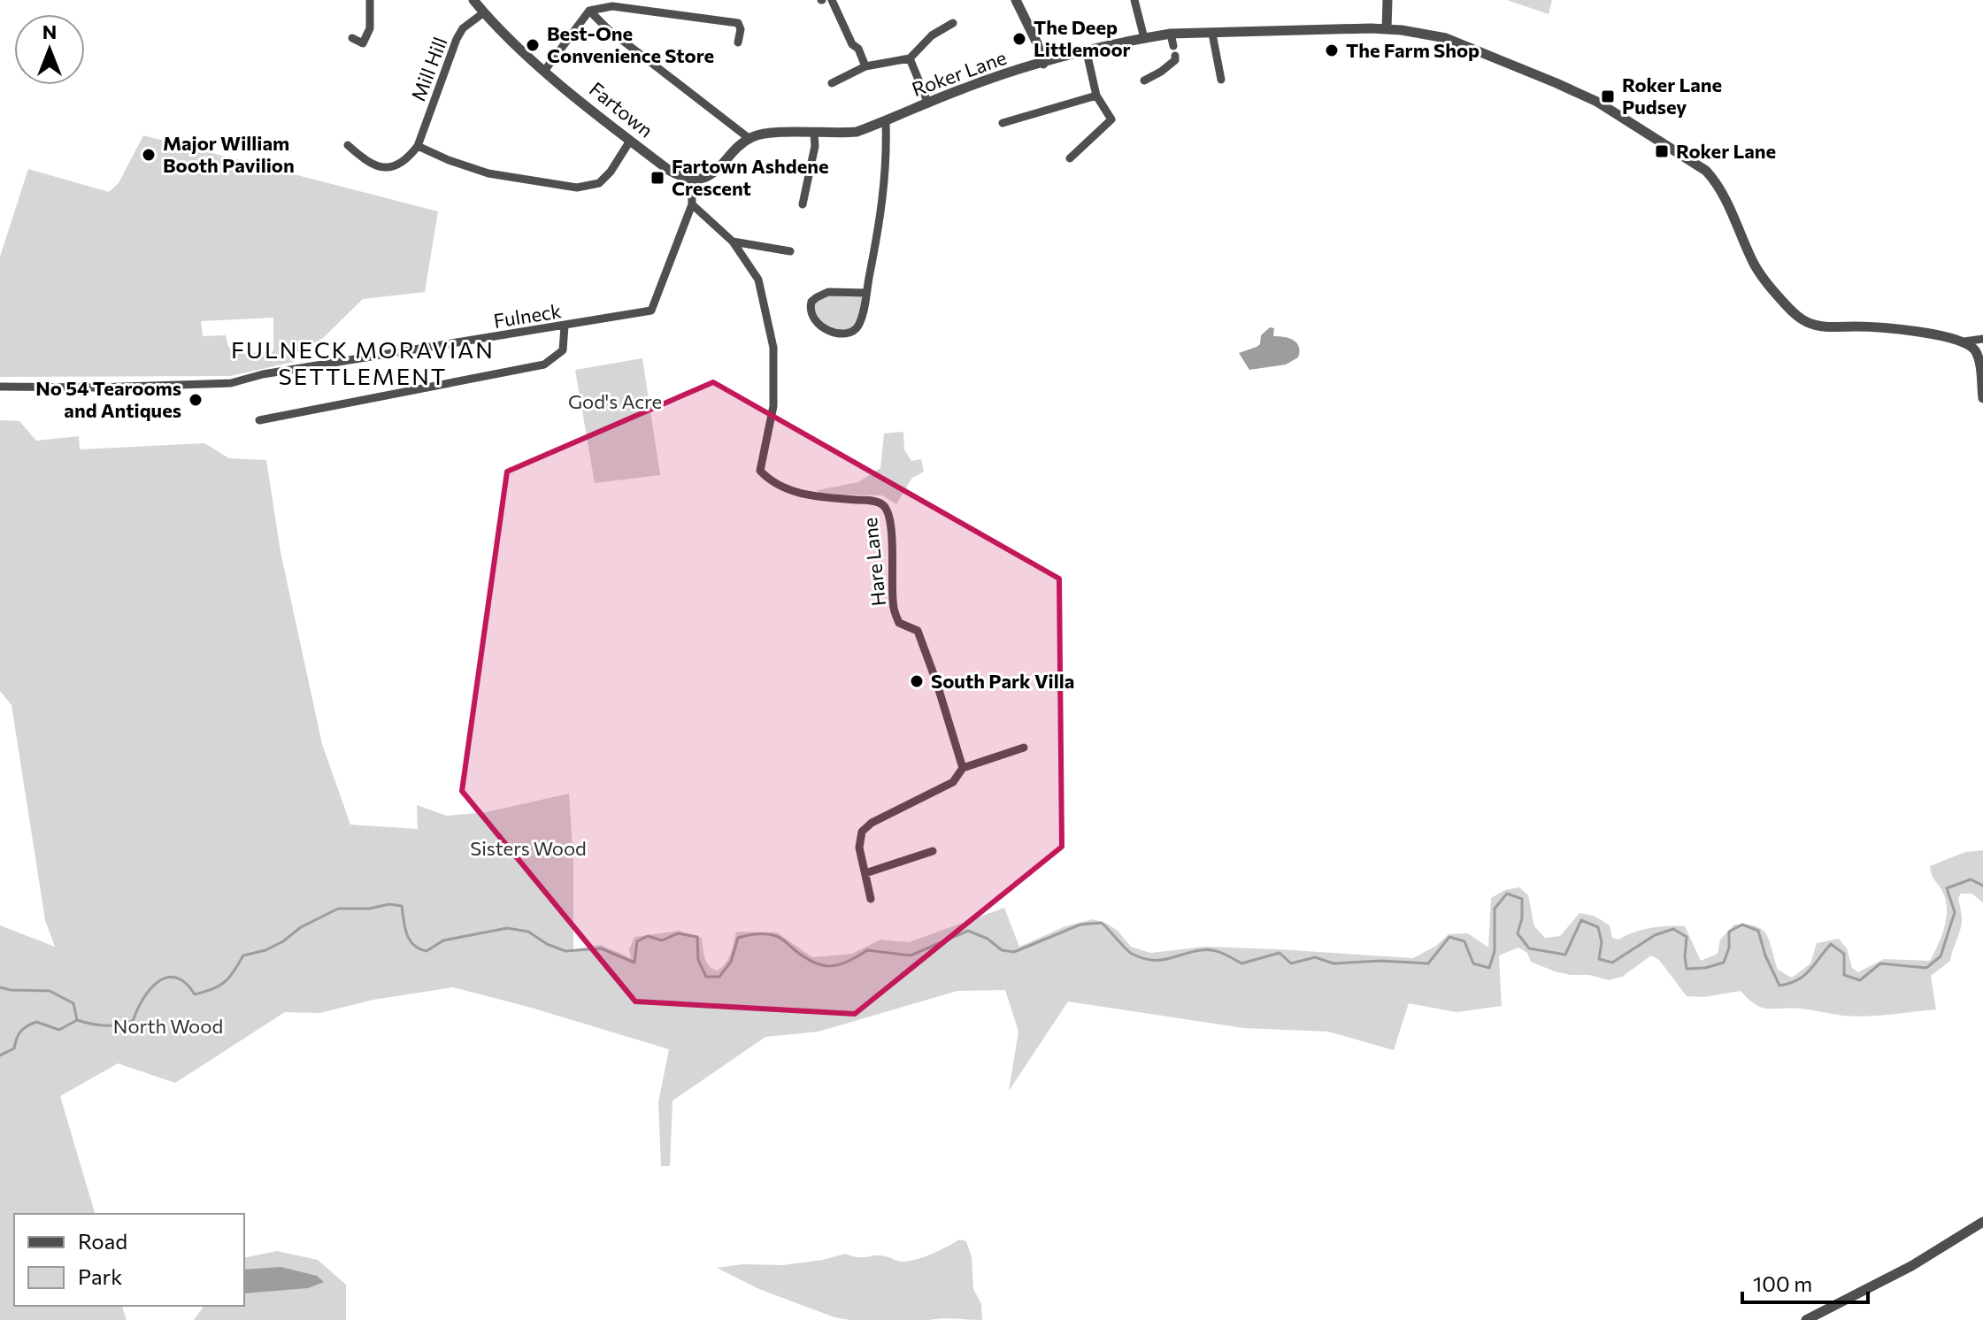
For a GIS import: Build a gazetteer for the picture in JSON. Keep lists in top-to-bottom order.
{
  "streets": {
    "street": [
      "Mill Hill",
      "Roker Lane",
      "Fartown",
      "Fulneck",
      "Hare Lane"
    ]
  },
  "crossings": [
    ["Mill Hill", "Fartown"],
    ["Fartown", "Fulneck"],
    ["Fulneck", "Hare Lane"]
  ],
  "districts": ["FULNECK MORAVIAN SETTLEMENT"],
  "parks": ["God's Acre", "Sisters Wood", "North Wood"],
  "places": {
    "other": [
      "The Deep Littlemoor",
      "Best-One Convenience Store",
      "The Farm Shop",
      "Major William Booth Pavilion",
      "No 54 Tearooms and Antiques",
      "South Park Villa"
    ],
    "transit": ["Roker Lane Pudsey", "Roker Lane", "Fartown Ashdene Crescent"]
  },
  "legend": ["Road", "Park"],
  "scale_bar": "100 m",
  "north": "top"
}
